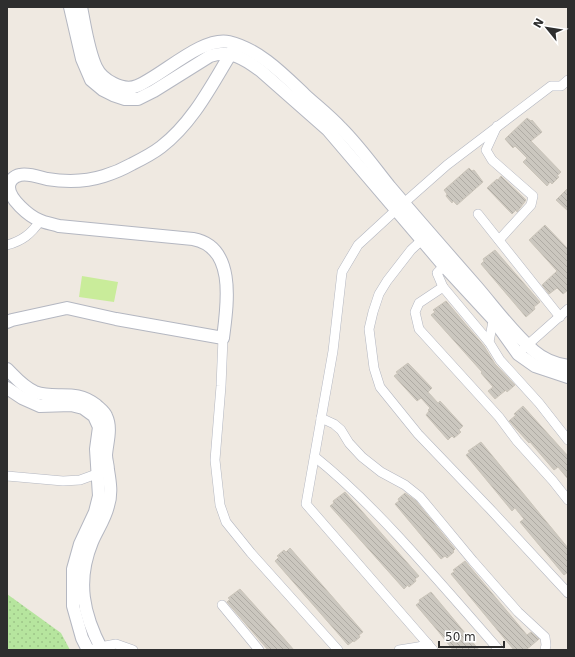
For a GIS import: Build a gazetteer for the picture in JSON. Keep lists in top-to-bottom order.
{
  "scale_bar": "50 m",
  "north": "top left"
}
